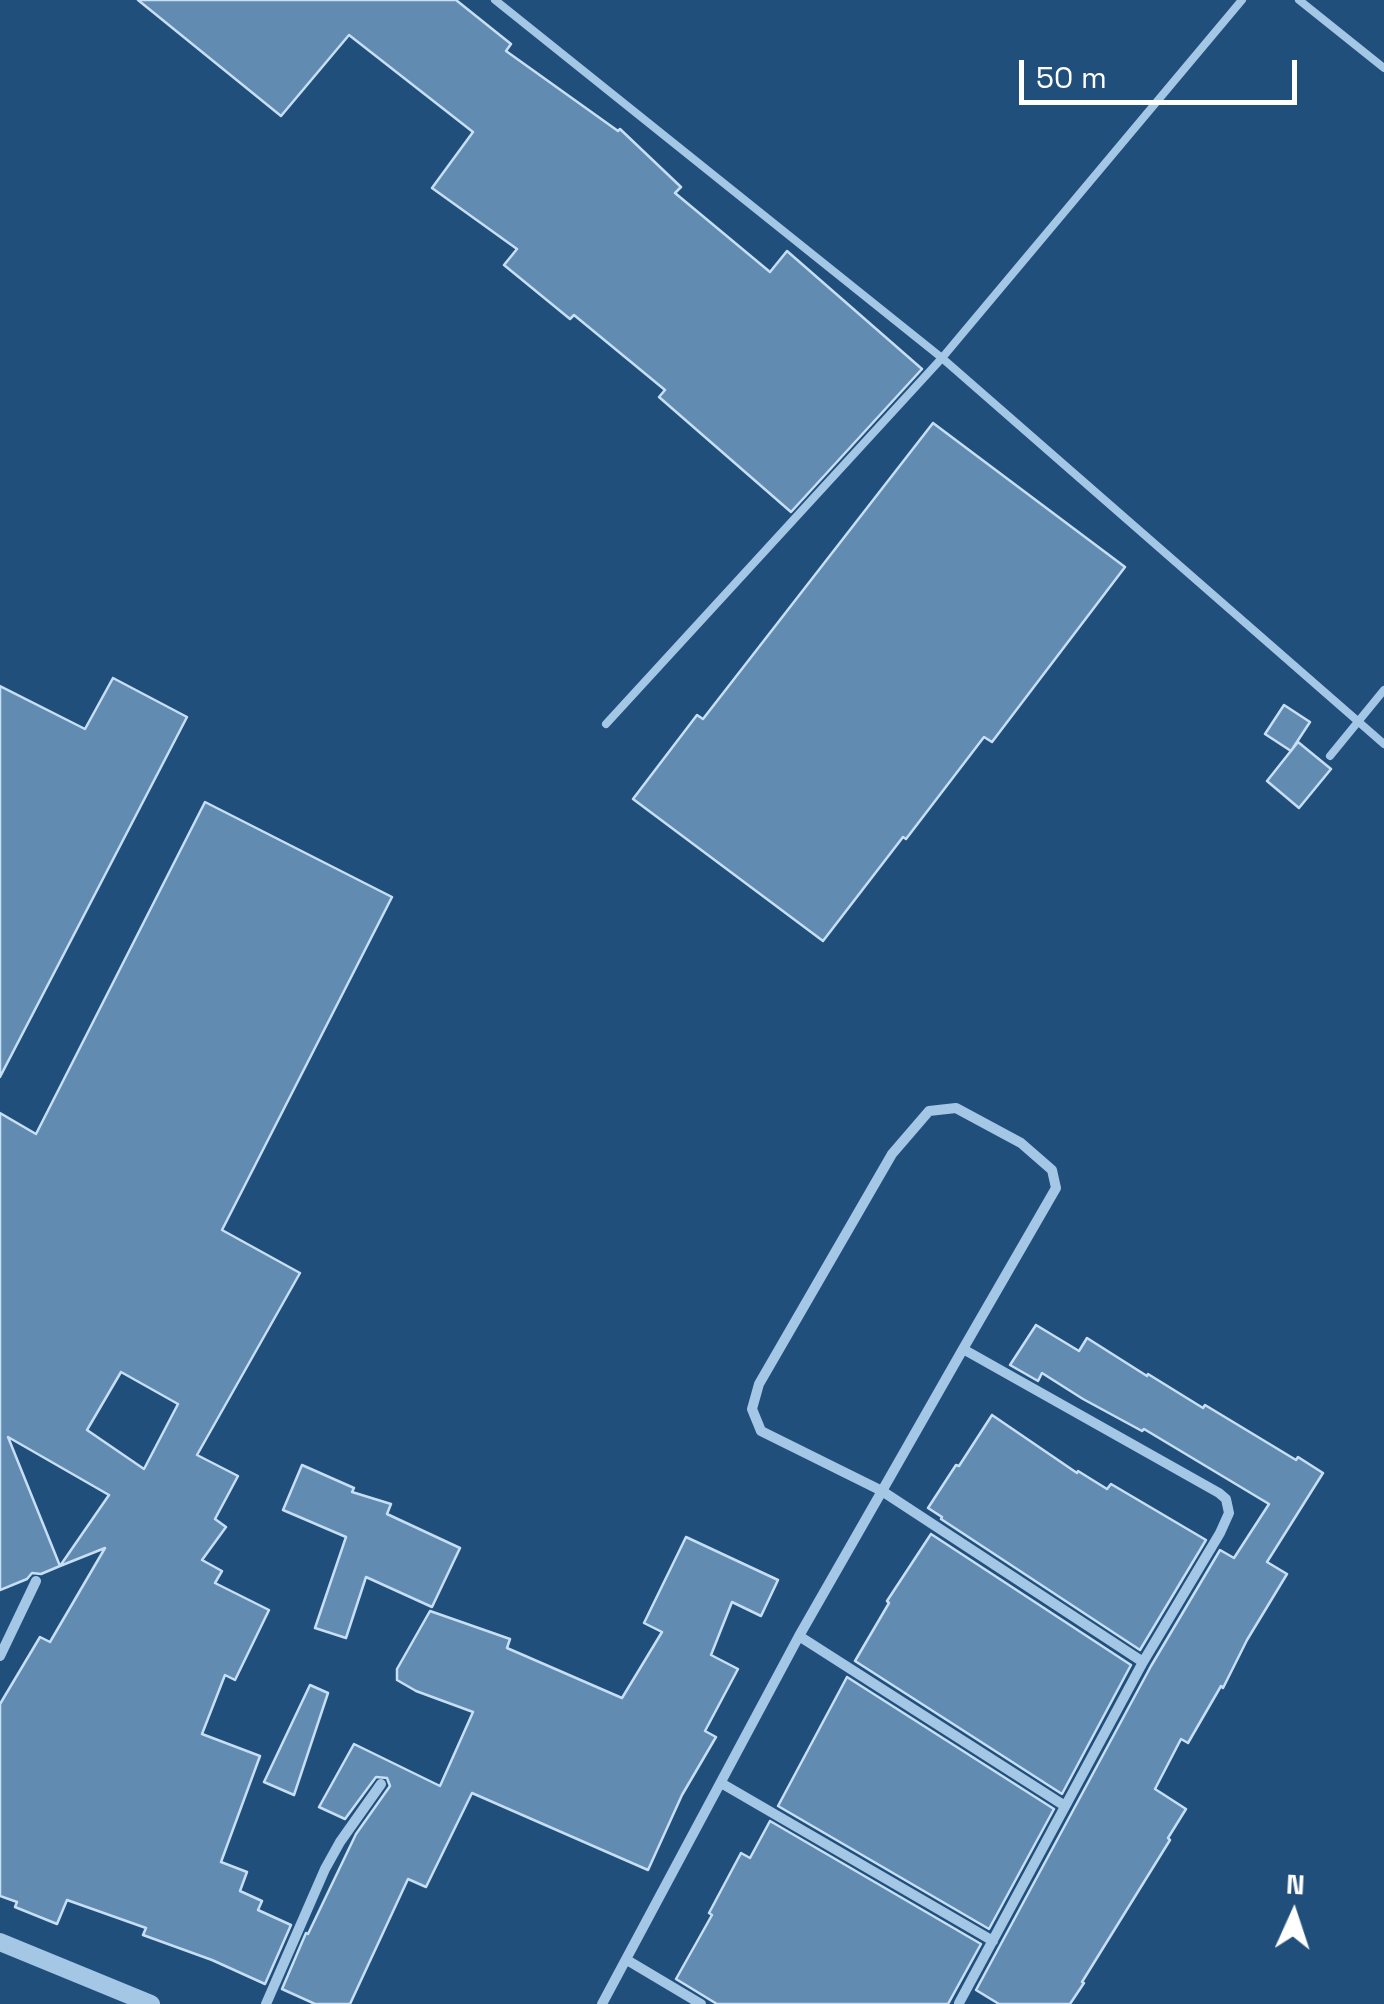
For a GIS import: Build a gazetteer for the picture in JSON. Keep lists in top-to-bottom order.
{
  "scale_bar": "50 m",
  "north": "top"
}
